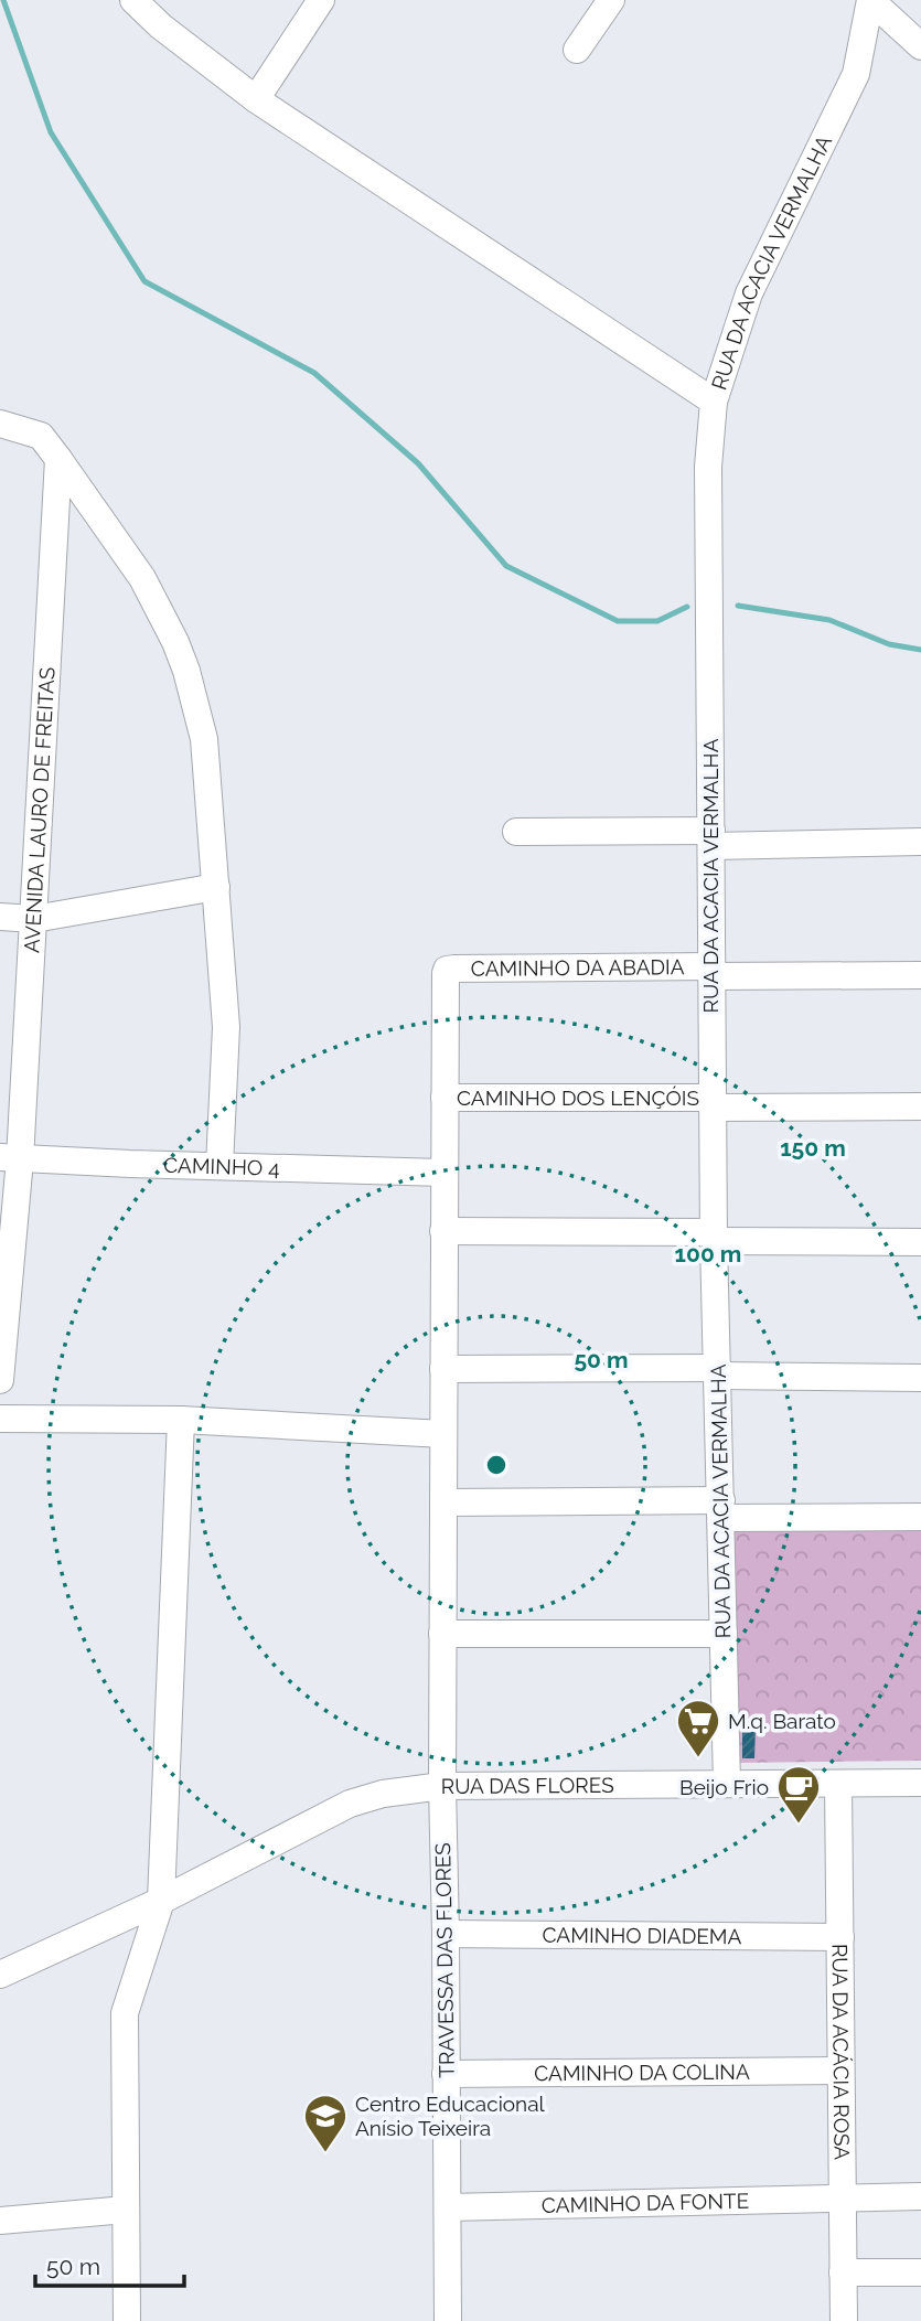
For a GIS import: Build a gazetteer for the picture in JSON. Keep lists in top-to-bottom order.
{
  "streets": {
    "street": [
      "RUA DA ACACIA VERMALHA",
      "AVENIDA LAURO DE FREITAS",
      "CAMINHO DA ABADIA",
      "CAMINHO DOS LENÇÓIS",
      "CAMINHO 4",
      "RUA DAS FLORES",
      "CAMINHO DIADEMA",
      "TRAVESSA DAS FLORES",
      "RUA DA ACÁCIA ROSA",
      "CAMINHO DA COLINA",
      "CAMINHO DA FONTE"
    ]
  },
  "crossings": [
    ["RUA DA ACACIA VERMALHA", "CAMINHO DA ABADIA"],
    ["RUA DA ACACIA VERMALHA", "CAMINHO DOS LENÇÓIS"],
    ["RUA DA ACACIA VERMALHA", "RUA DAS FLORES"],
    ["AVENIDA LAURO DE FREITAS", "CAMINHO 4"],
    ["CAMINHO DA ABADIA", "TRAVESSA DAS FLORES"],
    ["CAMINHO DOS LENÇÓIS", "TRAVESSA DAS FLORES"],
    ["CAMINHO 4", "TRAVESSA DAS FLORES"],
    ["RUA DAS FLORES", "TRAVESSA DAS FLORES"],
    ["RUA DAS FLORES", "RUA DA ACÁCIA ROSA"],
    ["CAMINHO DIADEMA", "TRAVESSA DAS FLORES"],
    ["CAMINHO DIADEMA", "RUA DA ACÁCIA ROSA"],
    ["TRAVESSA DAS FLORES", "CAMINHO DA COLINA"],
    ["TRAVESSA DAS FLORES", "CAMINHO DA FONTE"],
    ["RUA DA ACÁCIA ROSA", "CAMINHO DA COLINA"],
    ["RUA DA ACÁCIA ROSA", "CAMINHO DA FONTE"]
  ],
  "places": {
    "supermarket": ["M.q. Barato"],
    "cafe": ["Beijo Frio"],
    "school or university": ["Centro Educacional Anísio Teixeira"]
  },
  "scale_bar": "50 m",
  "rings": ["150 m", "100 m", "50 m"]
}
